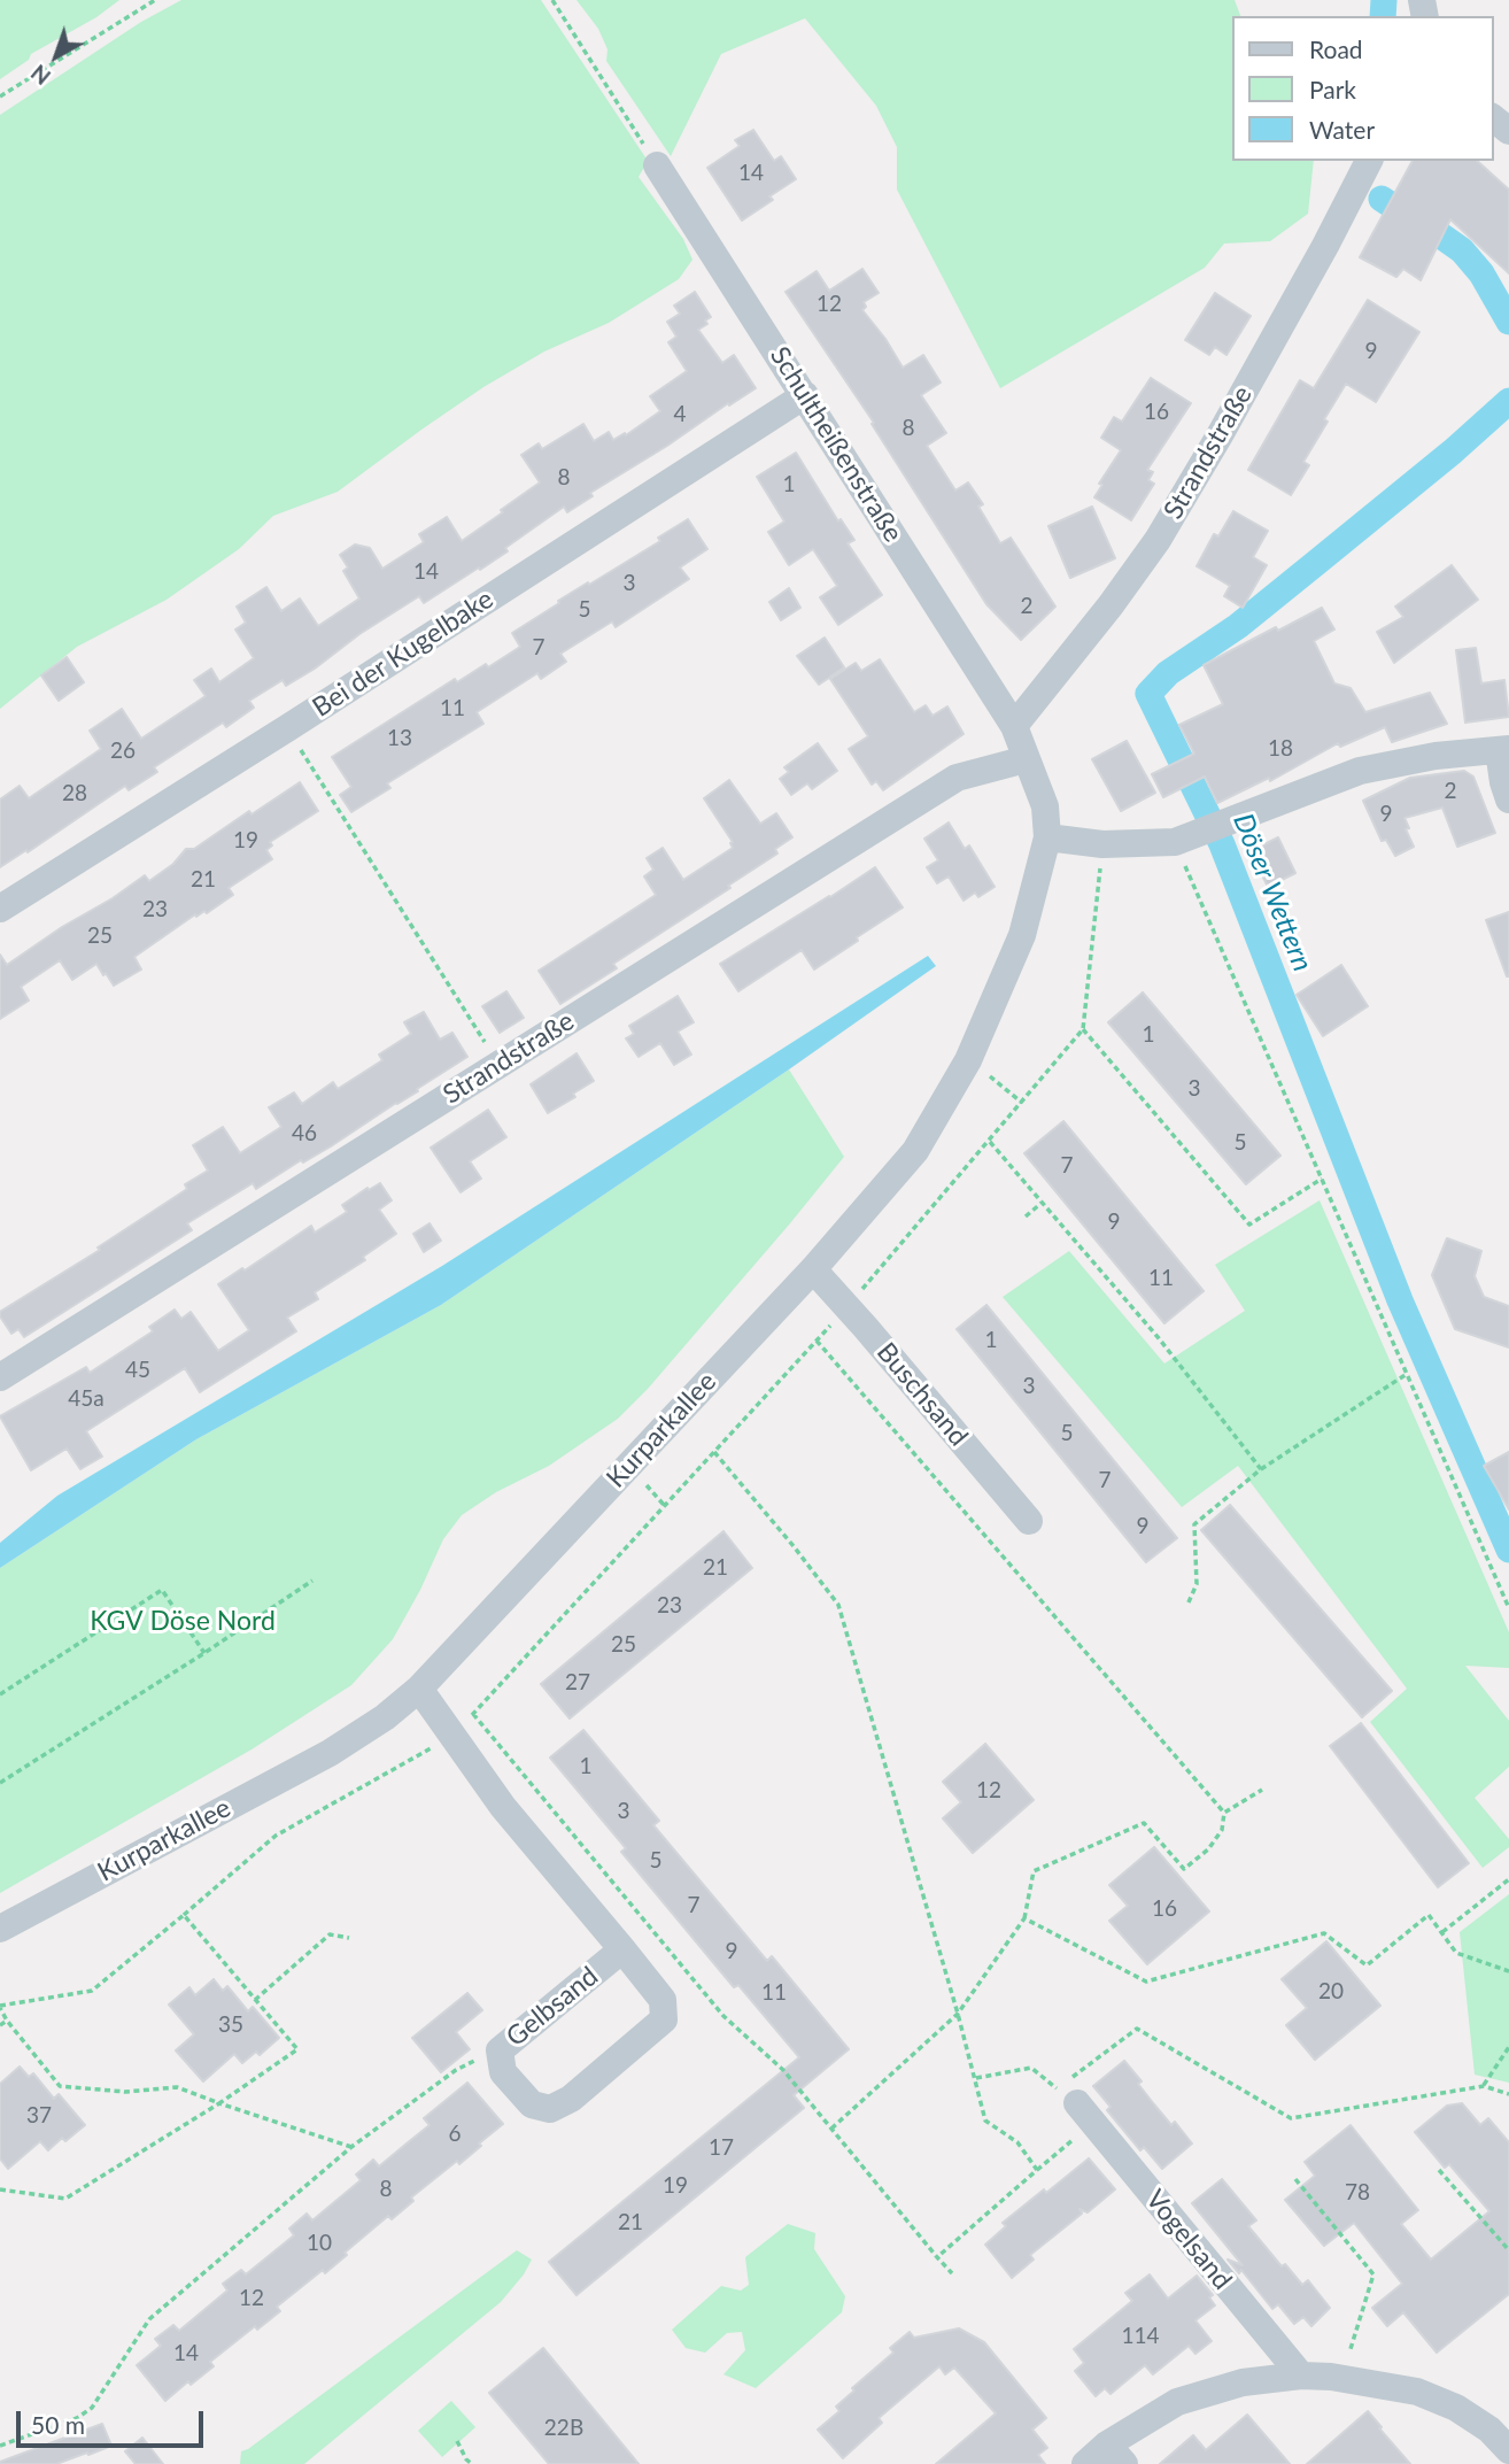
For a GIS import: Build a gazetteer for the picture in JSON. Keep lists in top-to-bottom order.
{
  "streets": {
    "street": [
      "Schultheißenstraße",
      "Strandstraße",
      "Bei der Kugelbake",
      "Buschsand",
      "Kurparkallee",
      "Gelbsand",
      "Vogelsand"
    ]
  },
  "crossings": [
    ["Schultheißenstraße", "Strandstraße"],
    ["Schultheißenstraße", "Bei der Kugelbake"],
    ["Schultheißenstraße", "Kurparkallee"],
    ["Strandstraße", "Kurparkallee"],
    ["Buschsand", "Kurparkallee"],
    ["Kurparkallee", "Gelbsand"]
  ],
  "water": ["Döser Wettern"],
  "parks": ["KGV Döse Nord"],
  "house_numbers": [
    "14",
    "12",
    "9",
    "16",
    "4",
    "8",
    "8",
    "1",
    "14",
    "3",
    "2",
    "5",
    "7",
    "11",
    "13",
    "18",
    "26",
    "2",
    "28",
    "9",
    "19",
    "21",
    "23",
    "25",
    "1",
    "3",
    "46",
    "5",
    "7",
    "9",
    "11",
    "1",
    "45",
    "3",
    "45a",
    "5",
    "7",
    "9",
    "21",
    "23",
    "25",
    "27",
    "1",
    "12",
    "3",
    "5",
    "7",
    "16",
    "9",
    "20",
    "11",
    "35",
    "37",
    "6",
    "17",
    "19",
    "8",
    "78",
    "21",
    "10",
    "12",
    "114",
    "14",
    "22B"
  ],
  "legend": ["Road", "Park", "Water"],
  "scale_bar": "50 m",
  "north": "bottom left"
}
